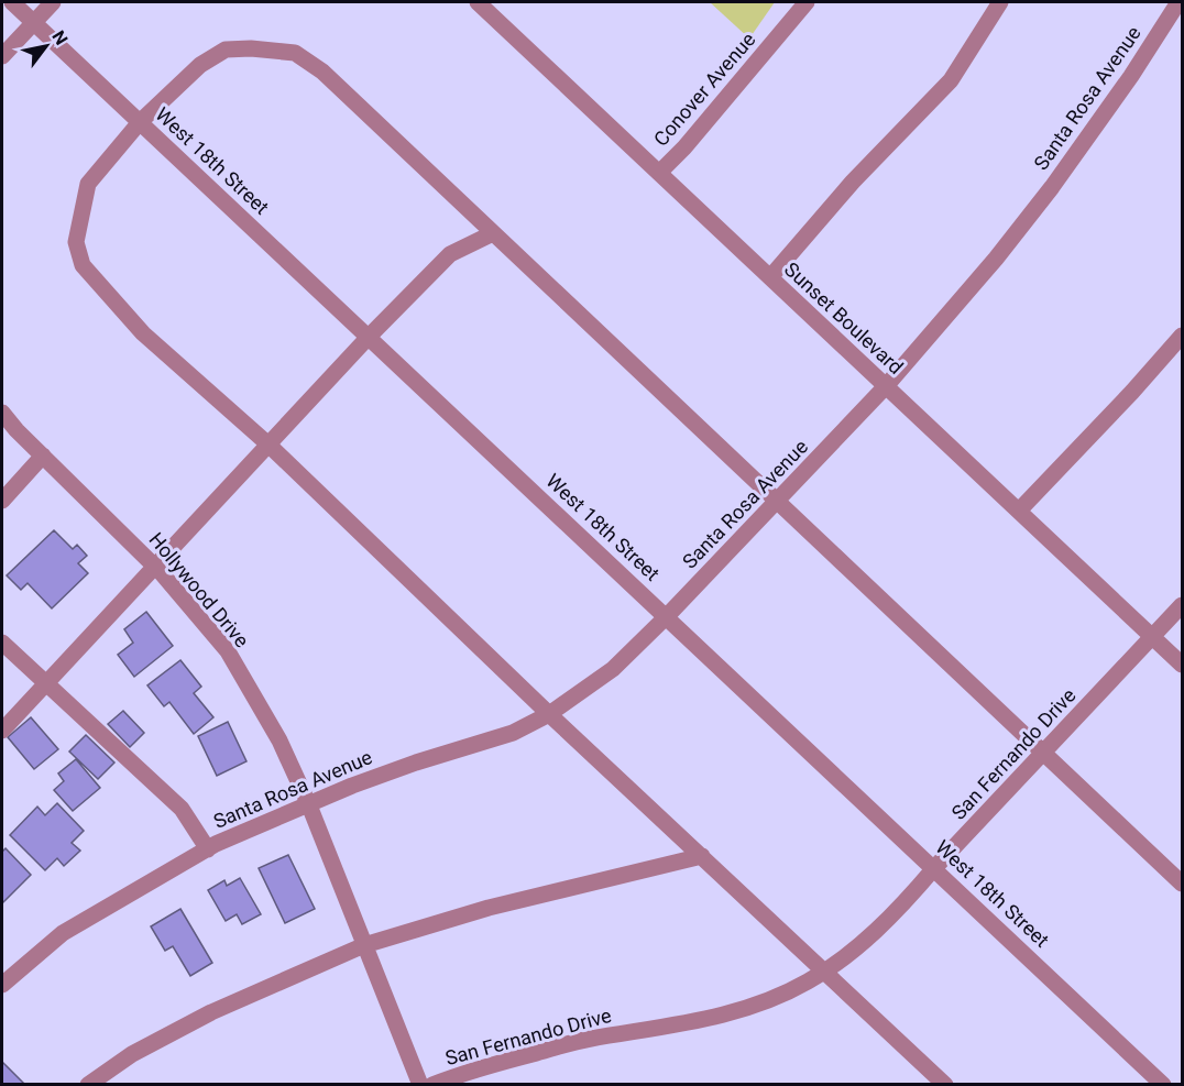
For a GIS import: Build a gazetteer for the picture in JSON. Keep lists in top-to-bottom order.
{
  "streets": {
    "street": [
      "Conover Avenue",
      "Santa Rosa Avenue",
      "West 18th Street",
      "Sunset Boulevard",
      "Hollywood Drive",
      "San Fernando Drive"
    ]
  },
  "crossings": [
    ["Conover Avenue", "Sunset Boulevard"],
    ["Santa Rosa Avenue", "West 18th Street"],
    ["Santa Rosa Avenue", "Sunset Boulevard"],
    ["Santa Rosa Avenue", "Hollywood Drive"],
    ["West 18th Street", "San Fernando Drive"],
    ["Sunset Boulevard", "San Fernando Drive"]
  ],
  "north": "top right"
}
